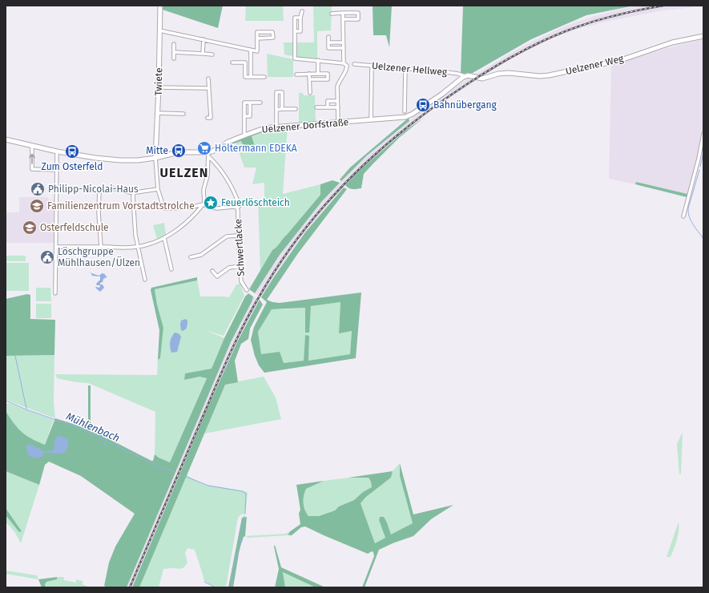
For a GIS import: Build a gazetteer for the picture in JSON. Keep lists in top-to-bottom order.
{
  "streets": {
    "street": [
      "Uelzener Weg",
      "Uelzener Hellweg",
      "Twiete",
      "Uelzener Dorfstraße",
      "Schwertlacke"
    ]
  },
  "crossings": [
    ["Uelzener Weg", "Uelzener Hellweg"],
    ["Uelzener Weg", "Uelzener Dorfstraße"],
    ["Uelzener Hellweg", "Uelzener Dorfstraße"],
    ["Twiete", "Uelzener Dorfstraße"]
  ],
  "districts": ["UELZEN"],
  "water": ["Mühlenbach"],
  "places": {
    "bus stop": ["Bahnübergang", "Mitte", "Zum Osterfeld"],
    "supermarket": ["Höltermann EDEKA"],
    "public building": ["Philipp-Nicolai-Haus", "Löschgruppe Mühlhausen/Ülzen"],
    "place": ["Feuerlöschteich"],
    "school or university": ["Familienzentrum Vorstadtstrolche", "Osterfeldschule"]
  }
}
